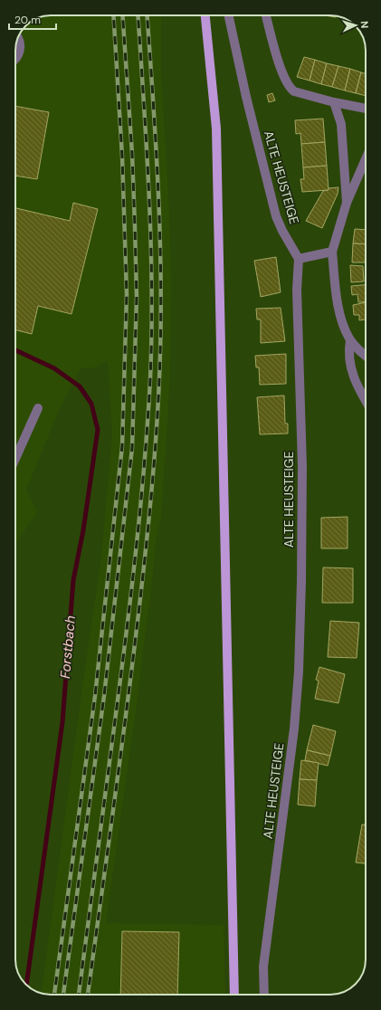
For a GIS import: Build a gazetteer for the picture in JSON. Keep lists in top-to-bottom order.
{
  "streets": {
    "street": ["ALTE HEUSTEIGE"]
  },
  "water": ["Forstbach"],
  "scale_bar": "20 m",
  "north": "right"
}
